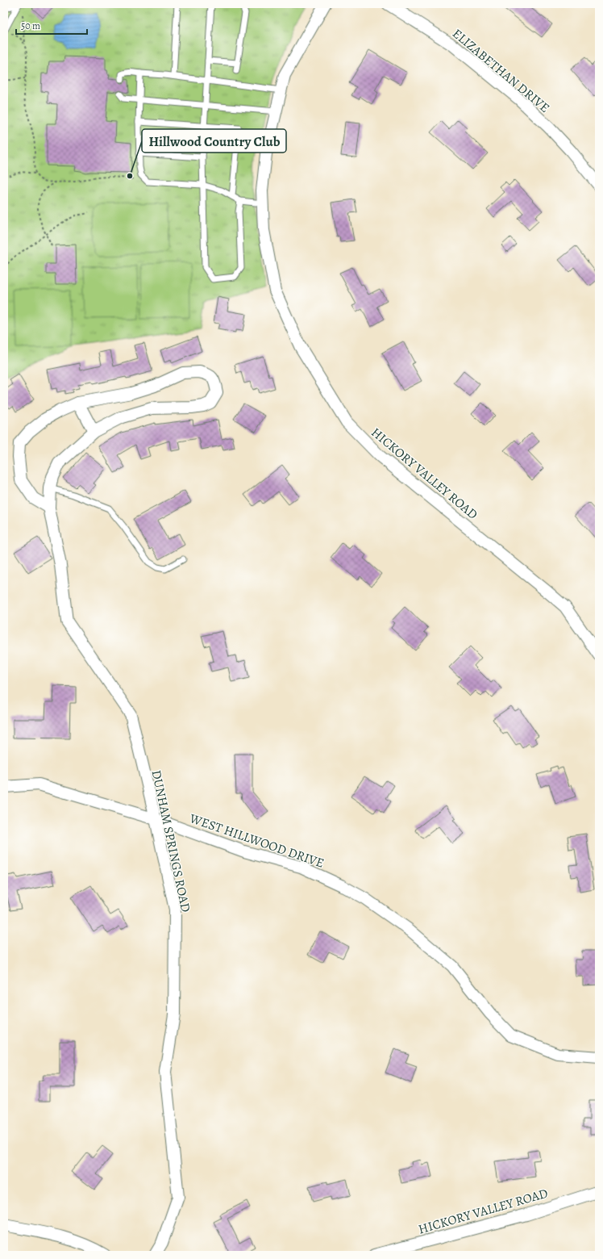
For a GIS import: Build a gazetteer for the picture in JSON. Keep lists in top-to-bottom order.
{
  "streets": {
    "street": [
      "ELIZABETHAN DRIVE",
      "HICKORY VALLEY ROAD",
      "WEST HILLWOOD DRIVE",
      "DUNHAM SPRINGS ROAD"
    ]
  },
  "crossings": [
    ["WEST HILLWOOD DRIVE", "DUNHAM SPRINGS ROAD"]
  ],
  "places": ["Hillwood Country Club"],
  "scale_bar": "50 m"
}
